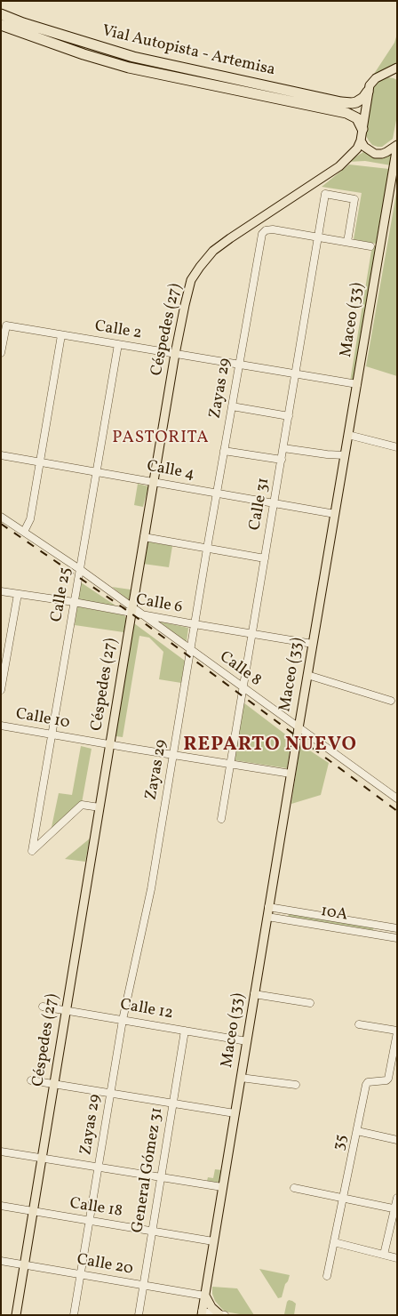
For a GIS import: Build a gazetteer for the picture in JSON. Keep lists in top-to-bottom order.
{
  "streets": {
    "highway": ["Vial Autopista - Artemisa"],
    "main road": ["Maceo (33)", "Céspedes (27)"],
    "street": [
      "Calle 2",
      "Zayas 29",
      "Calle 4",
      "Calle 31",
      "Calle 25",
      "Calle 6",
      "Calle 8",
      "Calle 10",
      "10A",
      "Calle 12",
      "35",
      "General Gómez 31",
      "Calle 18",
      "Calle 20"
    ]
  },
  "crossings": [
    ["Maceo (33)", "Calle 2"],
    ["Maceo (33)", "Calle 4"],
    ["Maceo (33)", "Calle 6"],
    ["Maceo (33)", "Calle 8"],
    ["Maceo (33)", "Calle 10"],
    ["Maceo (33)", "10A"],
    ["Maceo (33)", "Calle 12"],
    ["Maceo (33)", "Calle 18"],
    ["Maceo (33)", "Calle 20"],
    ["Céspedes (27)", "Calle 2"],
    ["Céspedes (27)", "Calle 4"],
    ["Céspedes (27)", "Calle 25"],
    ["Céspedes (27)", "Calle 6"],
    ["Céspedes (27)", "Calle 8"],
    ["Céspedes (27)", "Calle 10"],
    ["Céspedes (27)", "Calle 12"],
    ["Céspedes (27)", "Calle 18"],
    ["Céspedes (27)", "Calle 20"],
    ["Calle 2", "Zayas 29"],
    ["Calle 2", "Calle 31"],
    ["Calle 2", "Calle 25"],
    ["Zayas 29", "Calle 4"],
    ["Zayas 29", "Calle 31"],
    ["Zayas 29", "Calle 6"],
    ["Zayas 29", "Calle 8"],
    ["Zayas 29", "Calle 10"],
    ["Zayas 29", "Calle 12"],
    ["Zayas 29", "Calle 18"],
    ["Zayas 29", "Calle 20"],
    ["Calle 4", "Calle 31"],
    ["Calle 4", "Calle 25"],
    ["Calle 31", "Calle 6"],
    ["Calle 31", "Calle 8"],
    ["Calle 31", "Calle 10"],
    ["Calle 25", "Calle 6"],
    ["Calle 25", "Calle 8"],
    ["Calle 25", "Calle 10"],
    ["Calle 6", "Calle 8"],
    ["Calle 12", "General Gómez 31"],
    ["General Gómez 31", "Calle 18"],
    ["General Gómez 31", "Calle 20"]
  ],
  "districts": ["PASTORITA", "REPARTO NUEVO"]
}
